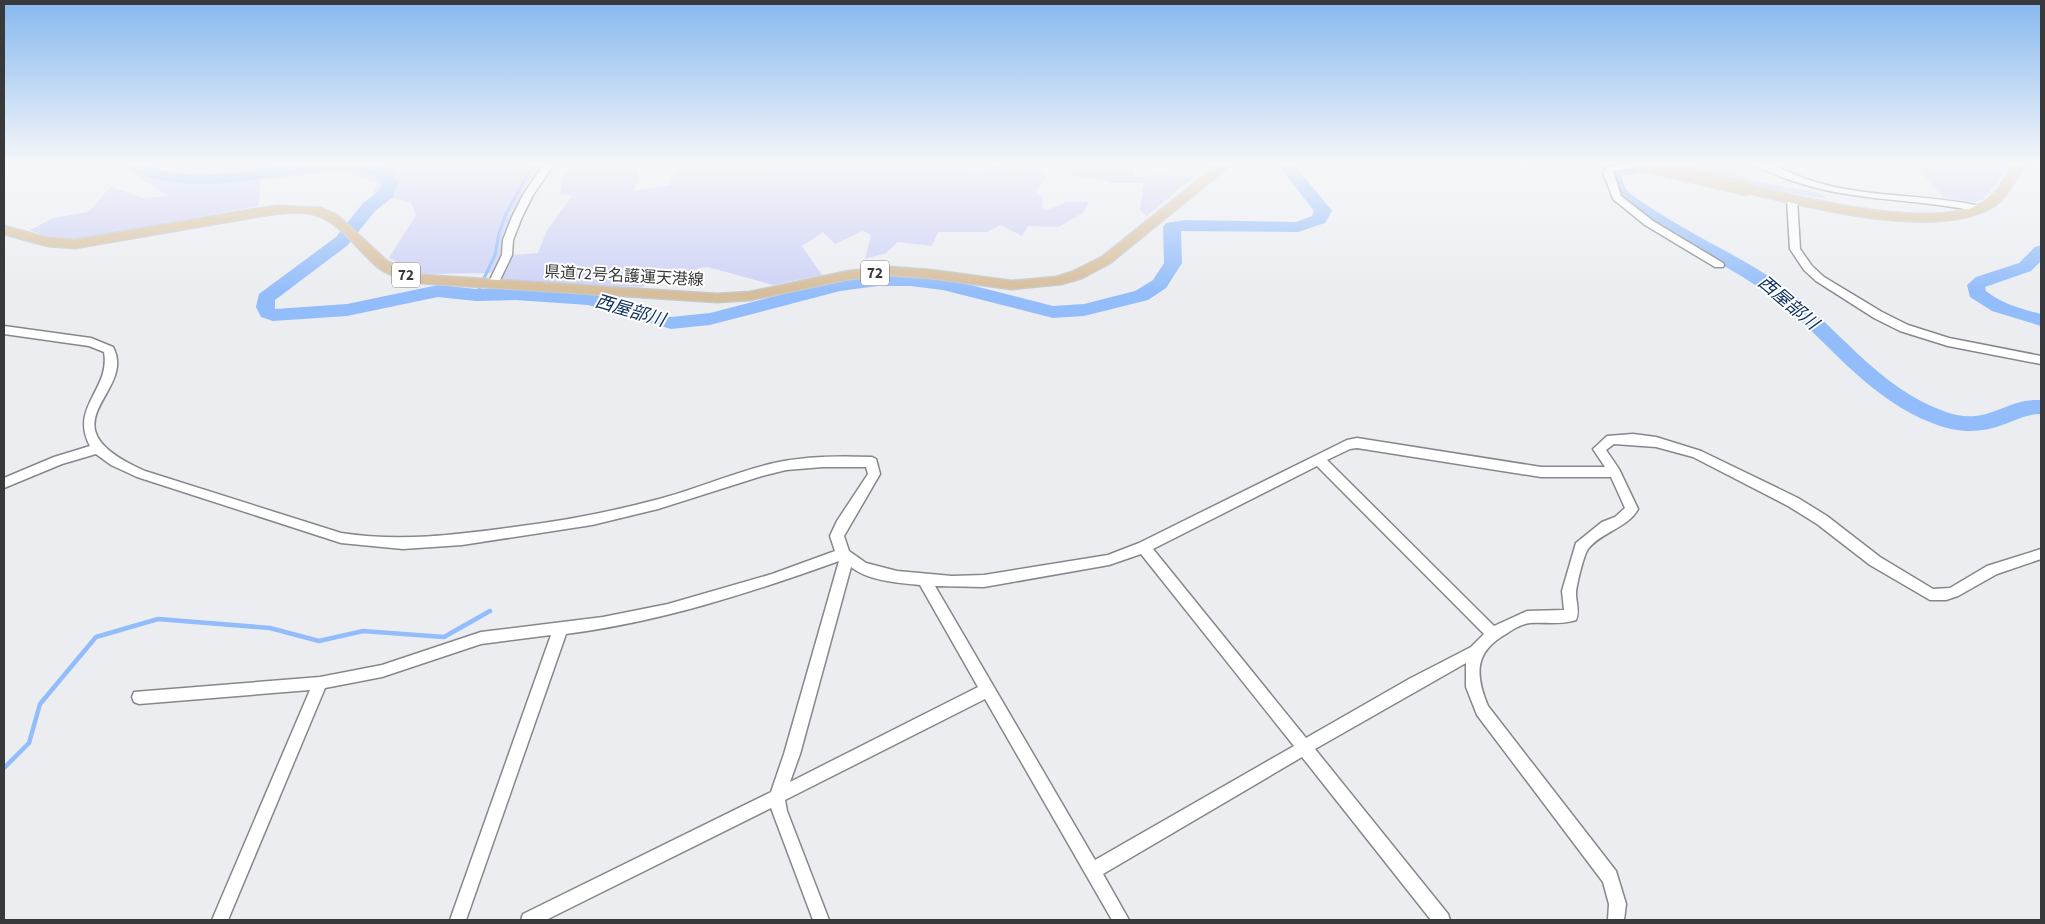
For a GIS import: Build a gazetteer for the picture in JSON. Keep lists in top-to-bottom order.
{
  "streets": {
    "main road": ["72", "県道72号名護運天港線"]
  },
  "water": ["西屋部川"]
}
